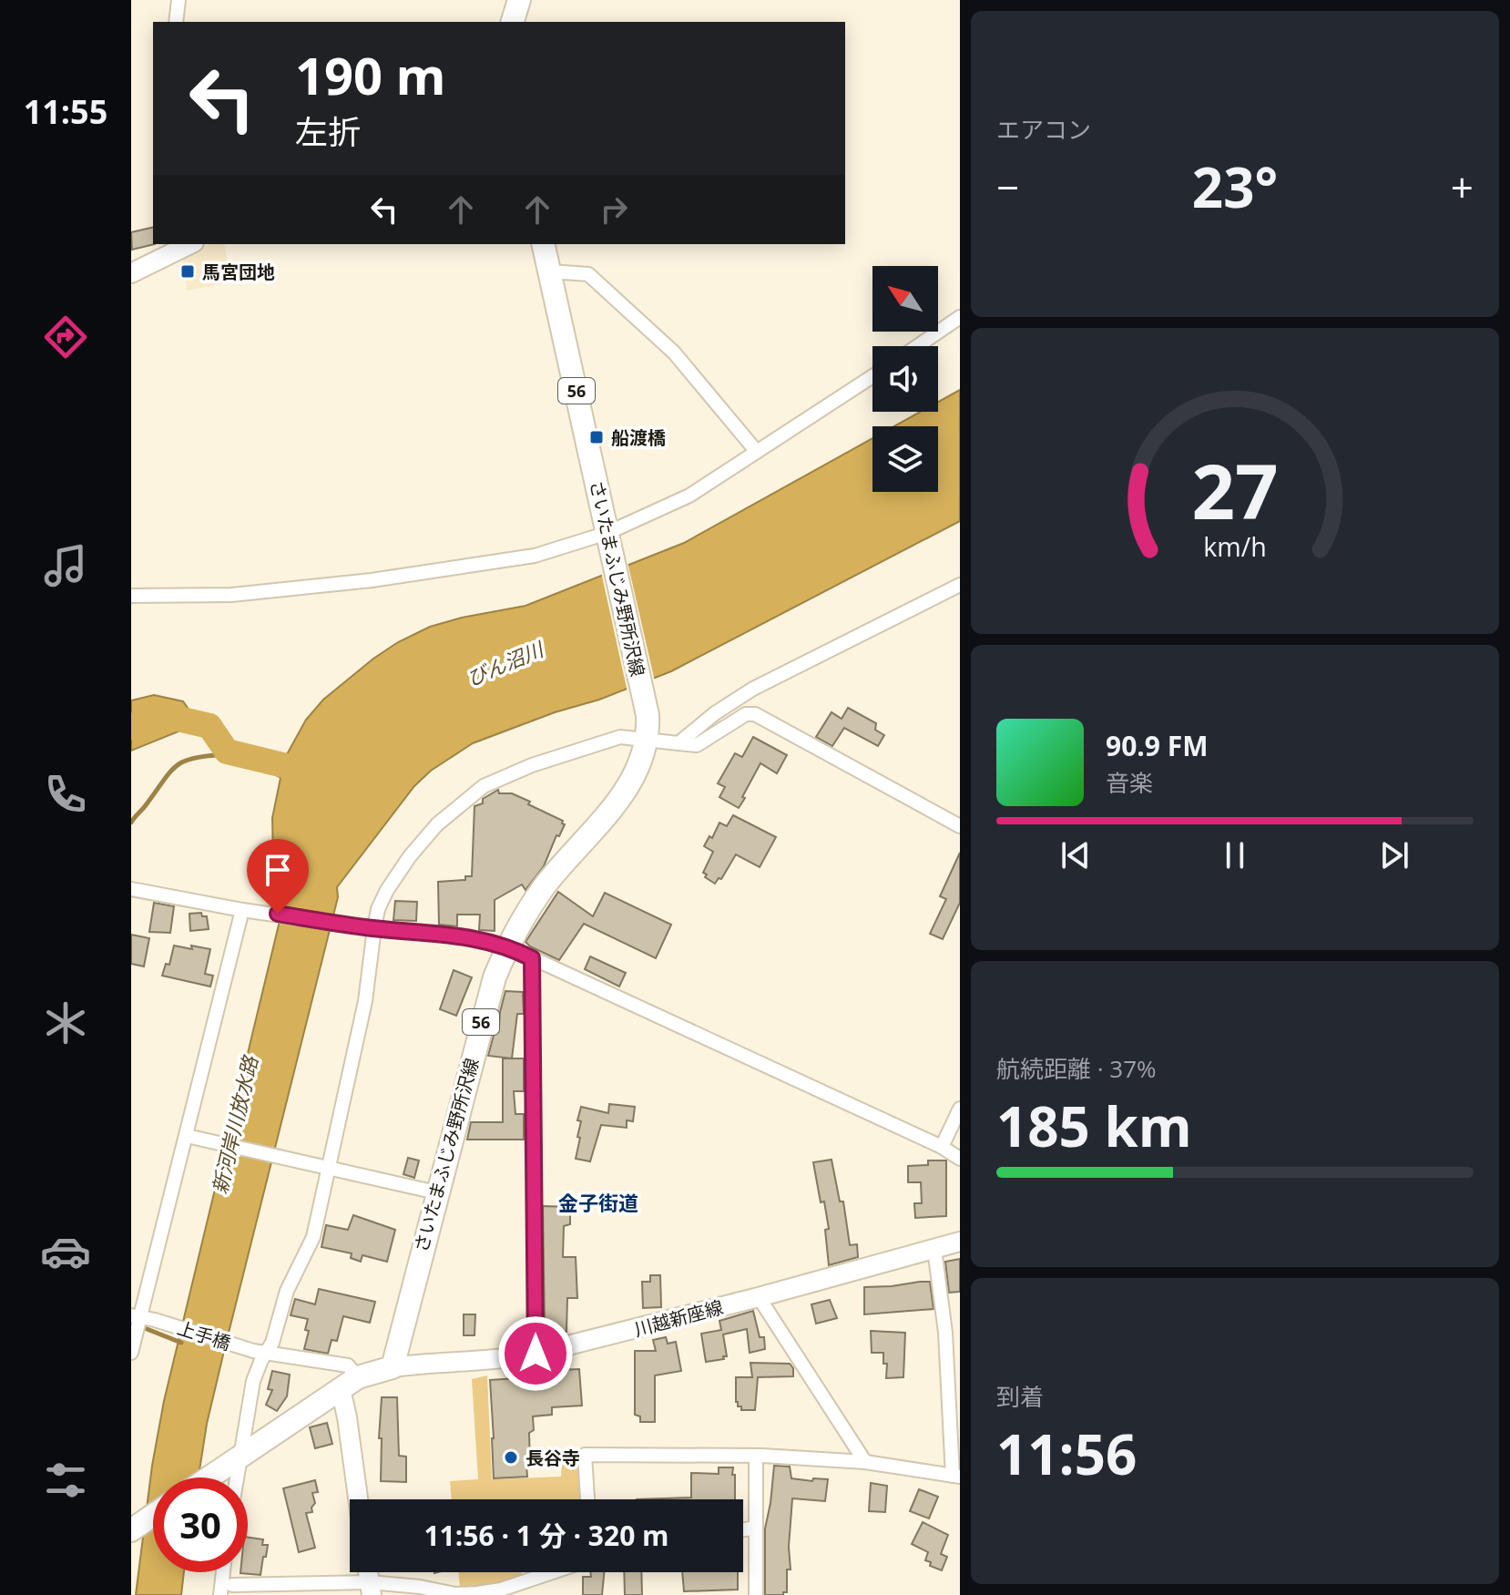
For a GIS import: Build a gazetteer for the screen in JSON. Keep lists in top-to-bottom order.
{
  "streets": {
    "main road": ["56", "さいたまふじみ野所沢線", "川越新座線"],
    "street": ["上手橋"]
  },
  "crossings": [
    ["さいたまふじみ野所沢線", "川越新座線"]
  ],
  "districts": ["金子街道"],
  "water": ["びん沼川", "新河岸川放水路"],
  "places": {
    "transit": ["馬宮団地", "船渡橋"],
    "other": ["長谷寺"]
  },
  "north": "top left",
  "page": {
    "tabs": "11:55",
    "tile": [
      "エアコン",
      ["航続距離 · 37%", "185 km"],
      ["到着", "11:56"]
    ],
    "turn": ["190 m", "左折"],
    "heat": ["−", "23°", "+"],
    "song": ["90.9 FM", "音楽"],
    "limit": "30",
    "trip": "11:56 · 1 分 · 320 m",
    "gauge": ["27", "km/h"]
  }
}
